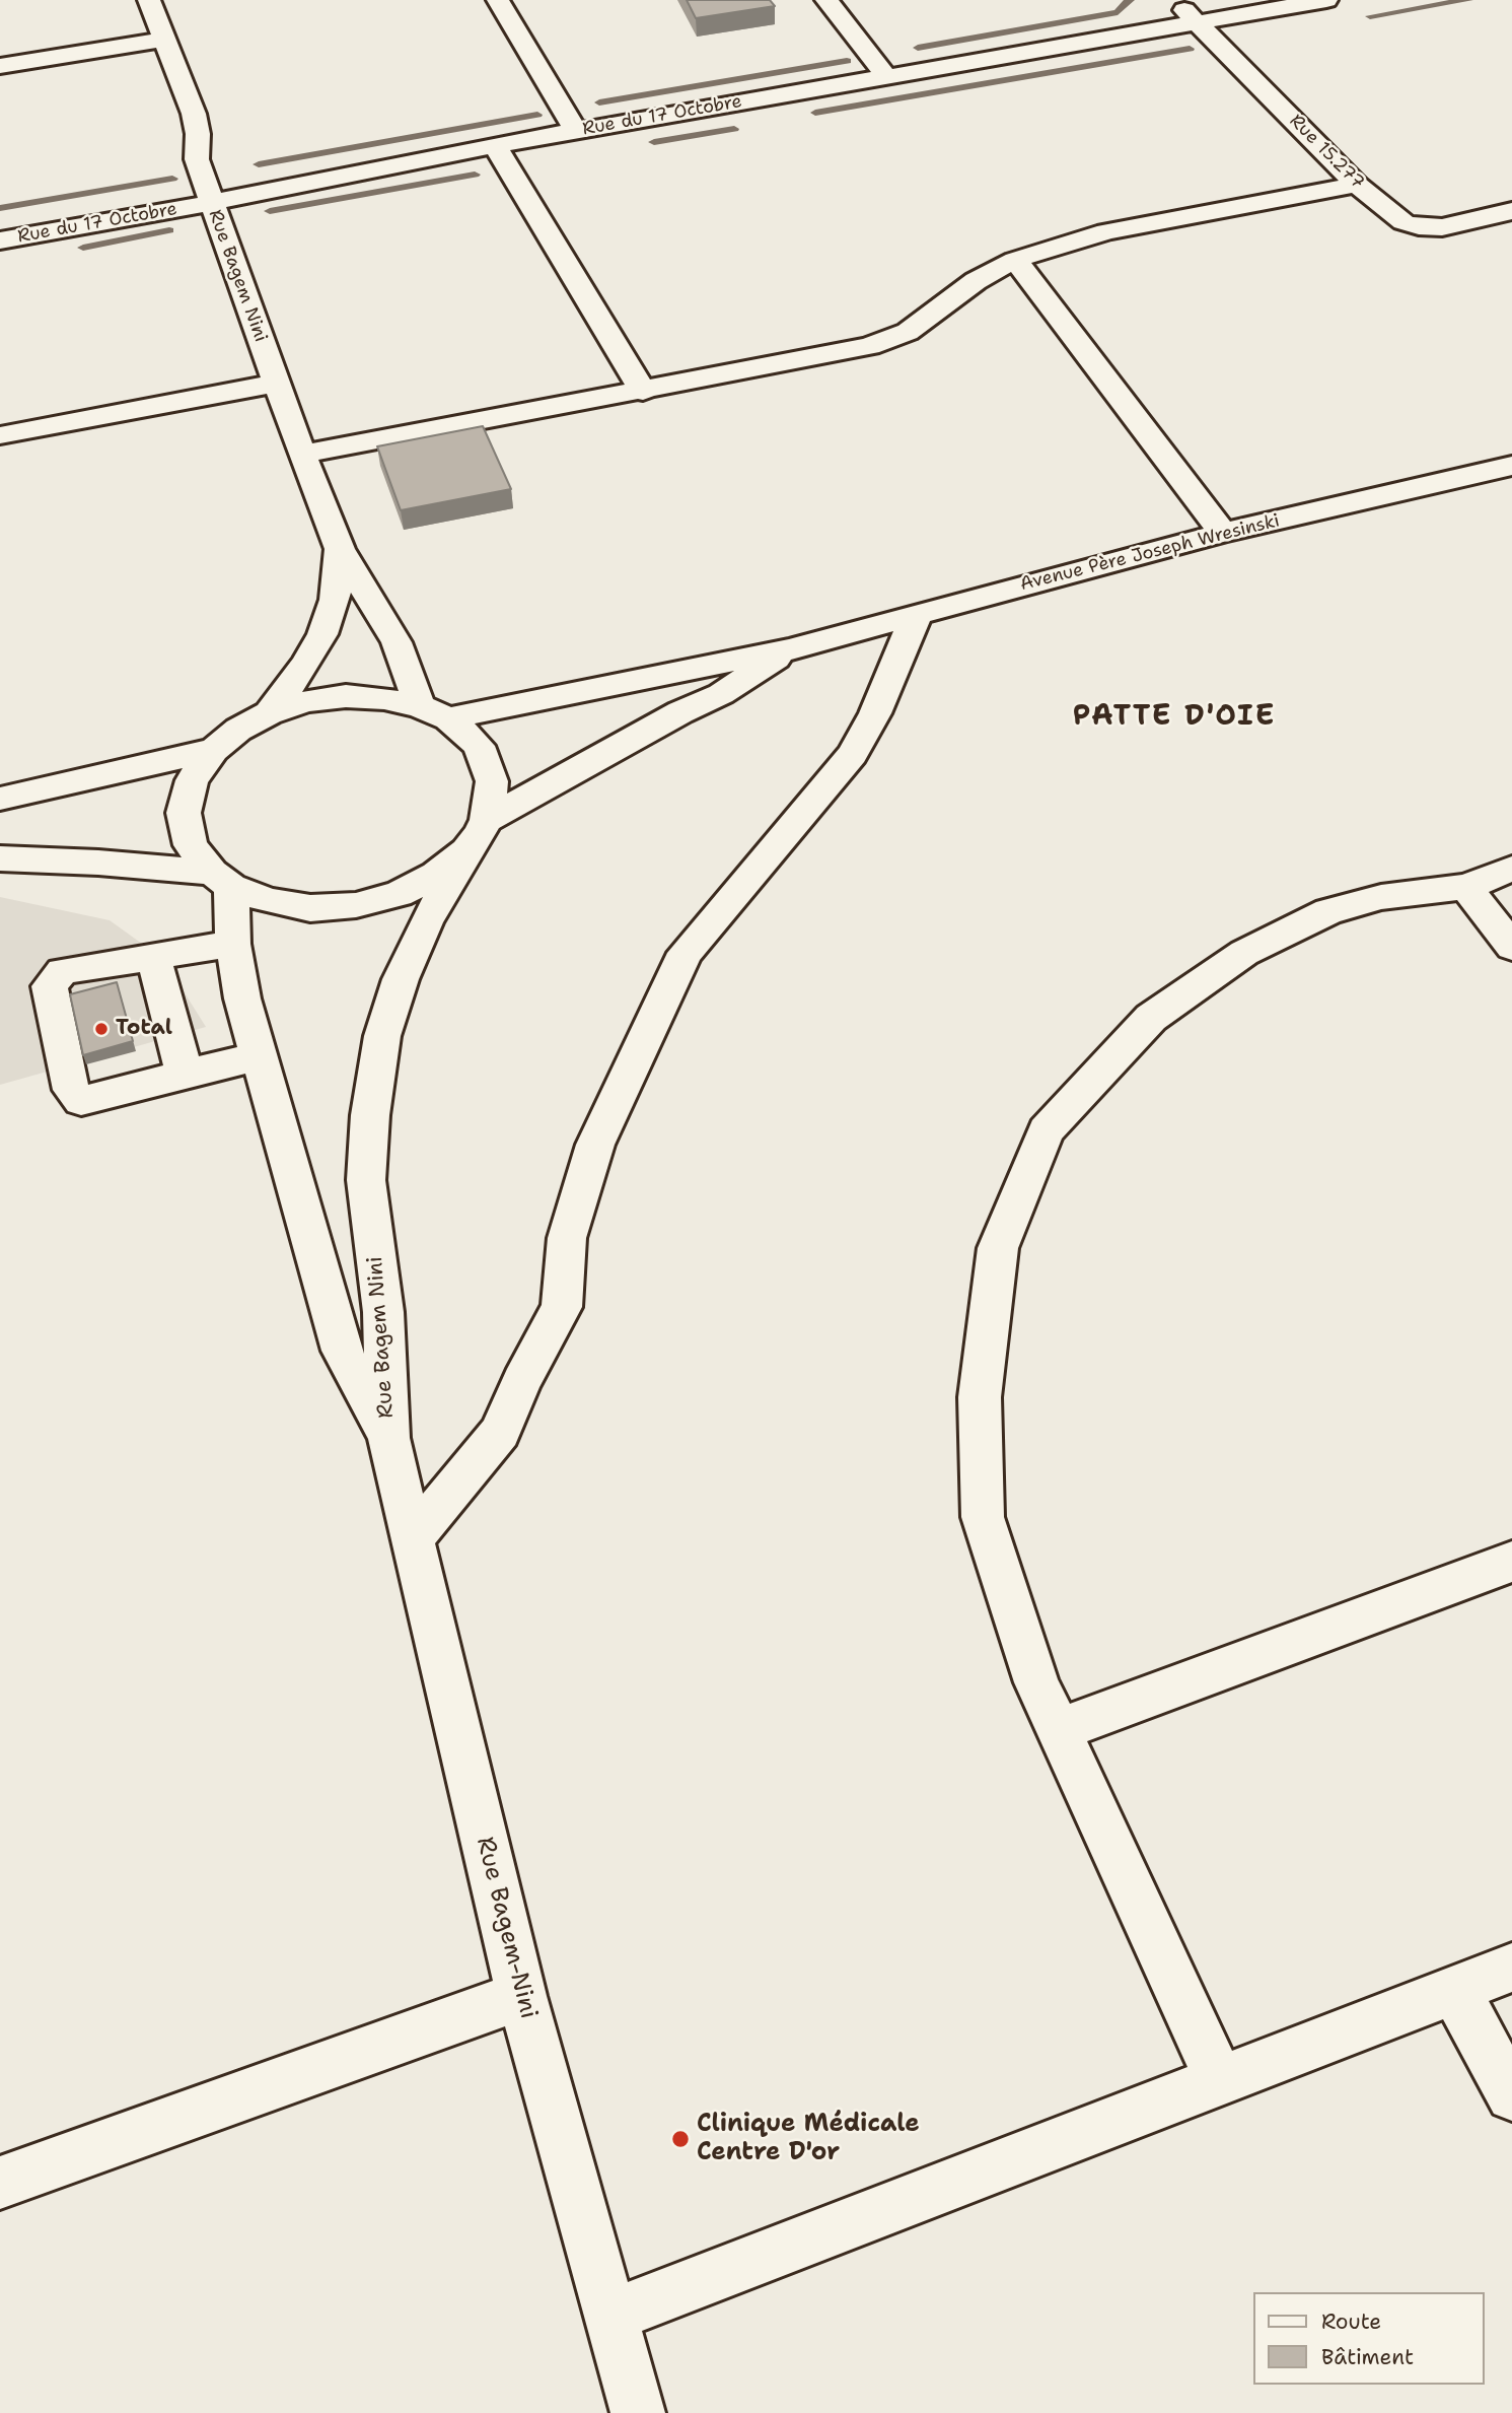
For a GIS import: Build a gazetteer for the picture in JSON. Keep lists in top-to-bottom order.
{
  "streets": {
    "street": [
      "Rue du 17 Octobre",
      "Rue 15.277",
      "Rue Bagem Nini",
      "Avenue Père Joseph Wresinski",
      "Rue Bagem-Nini"
    ]
  },
  "crossings": [
    ["Rue du 17 Octobre", "Rue 15.277"],
    ["Rue du 17 Octobre", "Rue Bagem Nini"],
    ["Rue Bagem Nini", "Avenue Père Joseph Wresinski"],
    ["Rue Bagem Nini", "Rue Bagem-Nini"]
  ],
  "districts": ["PATTE D'OIE"],
  "places": ["Total", "Clinique Médicale Centre D'or"],
  "legend": ["Route", "Bâtiment"]
}
